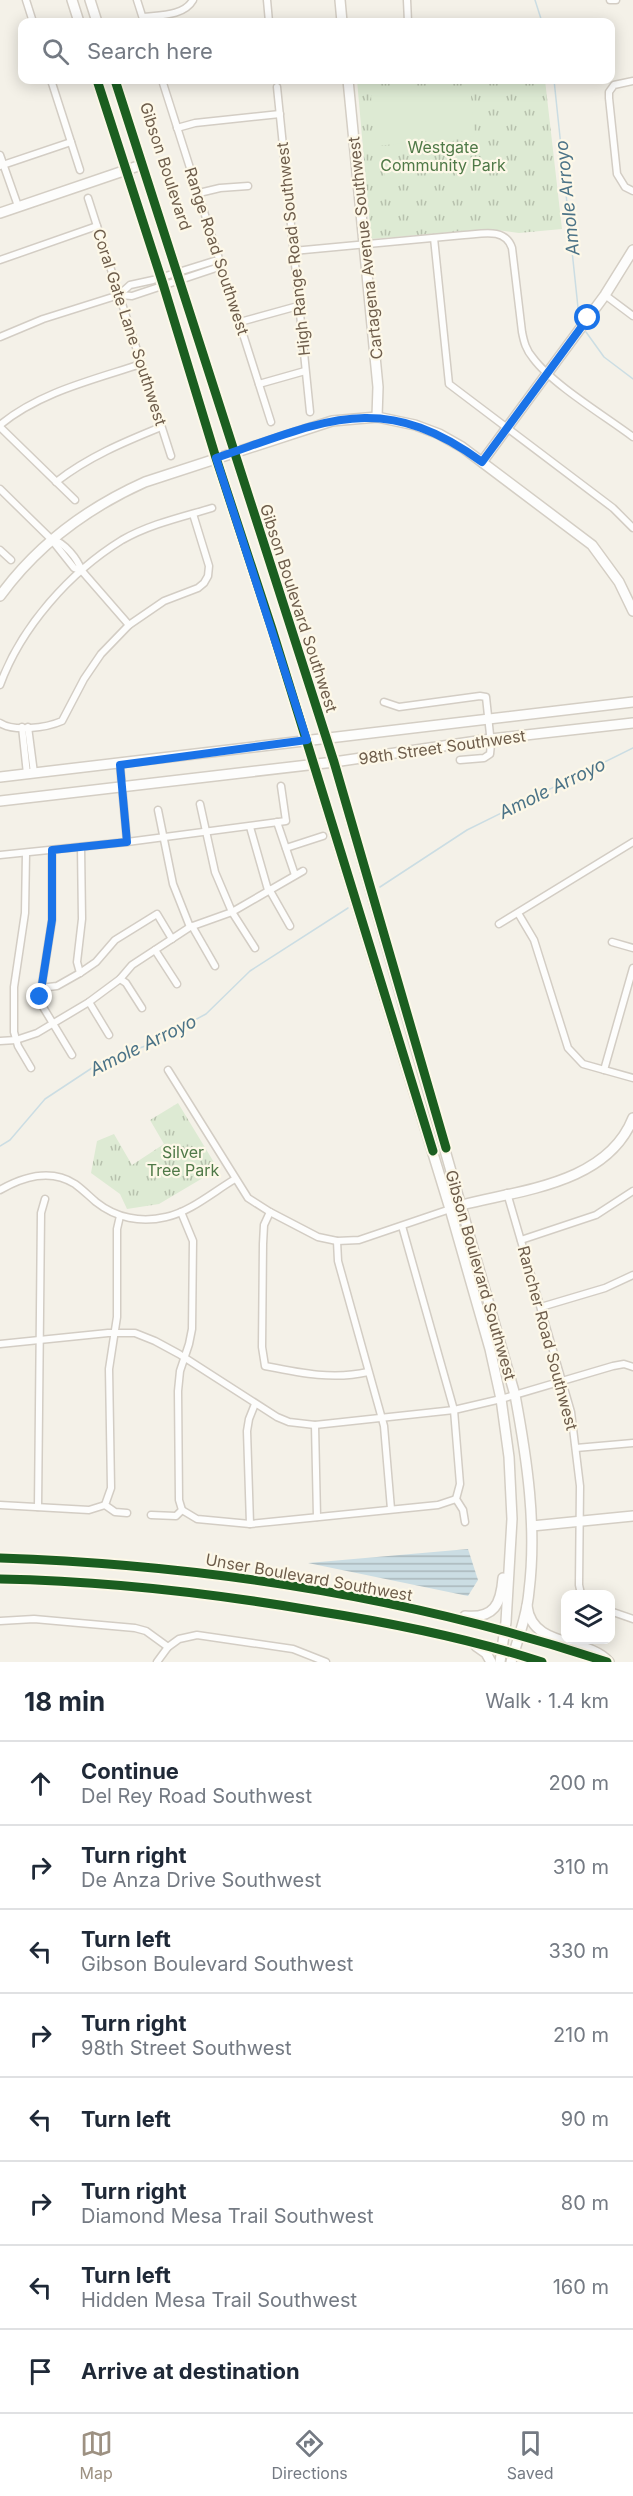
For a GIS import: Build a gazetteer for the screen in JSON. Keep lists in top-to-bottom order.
{
  "streets": {
    "street": [
      "Cartagena Avenue Southwest",
      "High Range Road Southwest",
      "Range Road Southwest",
      "Coral Gate Lane Southwest",
      "Gibson Boulevard Southwest",
      "98th Street Southwest",
      "Rancher Road Southwest",
      "Unser Boulevard Southwest"
    ]
  },
  "crossings": [
    ["Gibson Boulevard Southwest", "98th Street Southwest"],
    ["Gibson Boulevard Southwest", "Unser Boulevard Southwest"]
  ],
  "water": ["Amole Arroyo"],
  "parks": ["Westgate Community Park", "Silver Tree Park"],
  "page": {
    "search": "Search here",
    "heading": ["18 min", "Walk · 1.4 km"],
    "list": [
      ["Continue", "Del Rey Road Southwest", "200 m"],
      ["Turn right", "De Anza Drive Southwest", "310 m"],
      ["Turn left", "Gibson Boulevard Southwest", "330 m"],
      ["Turn right", "98th Street Southwest", "210 m"],
      ["Turn left", "90 m"],
      ["Turn right", "Diamond Mesa Trail Southwest", "80 m"],
      ["Turn left", "Hidden Mesa Trail Southwest", "160 m"],
      "Arrive at destination"
    ],
    "nav": ["Map", "Directions", "Saved"]
  }
}
